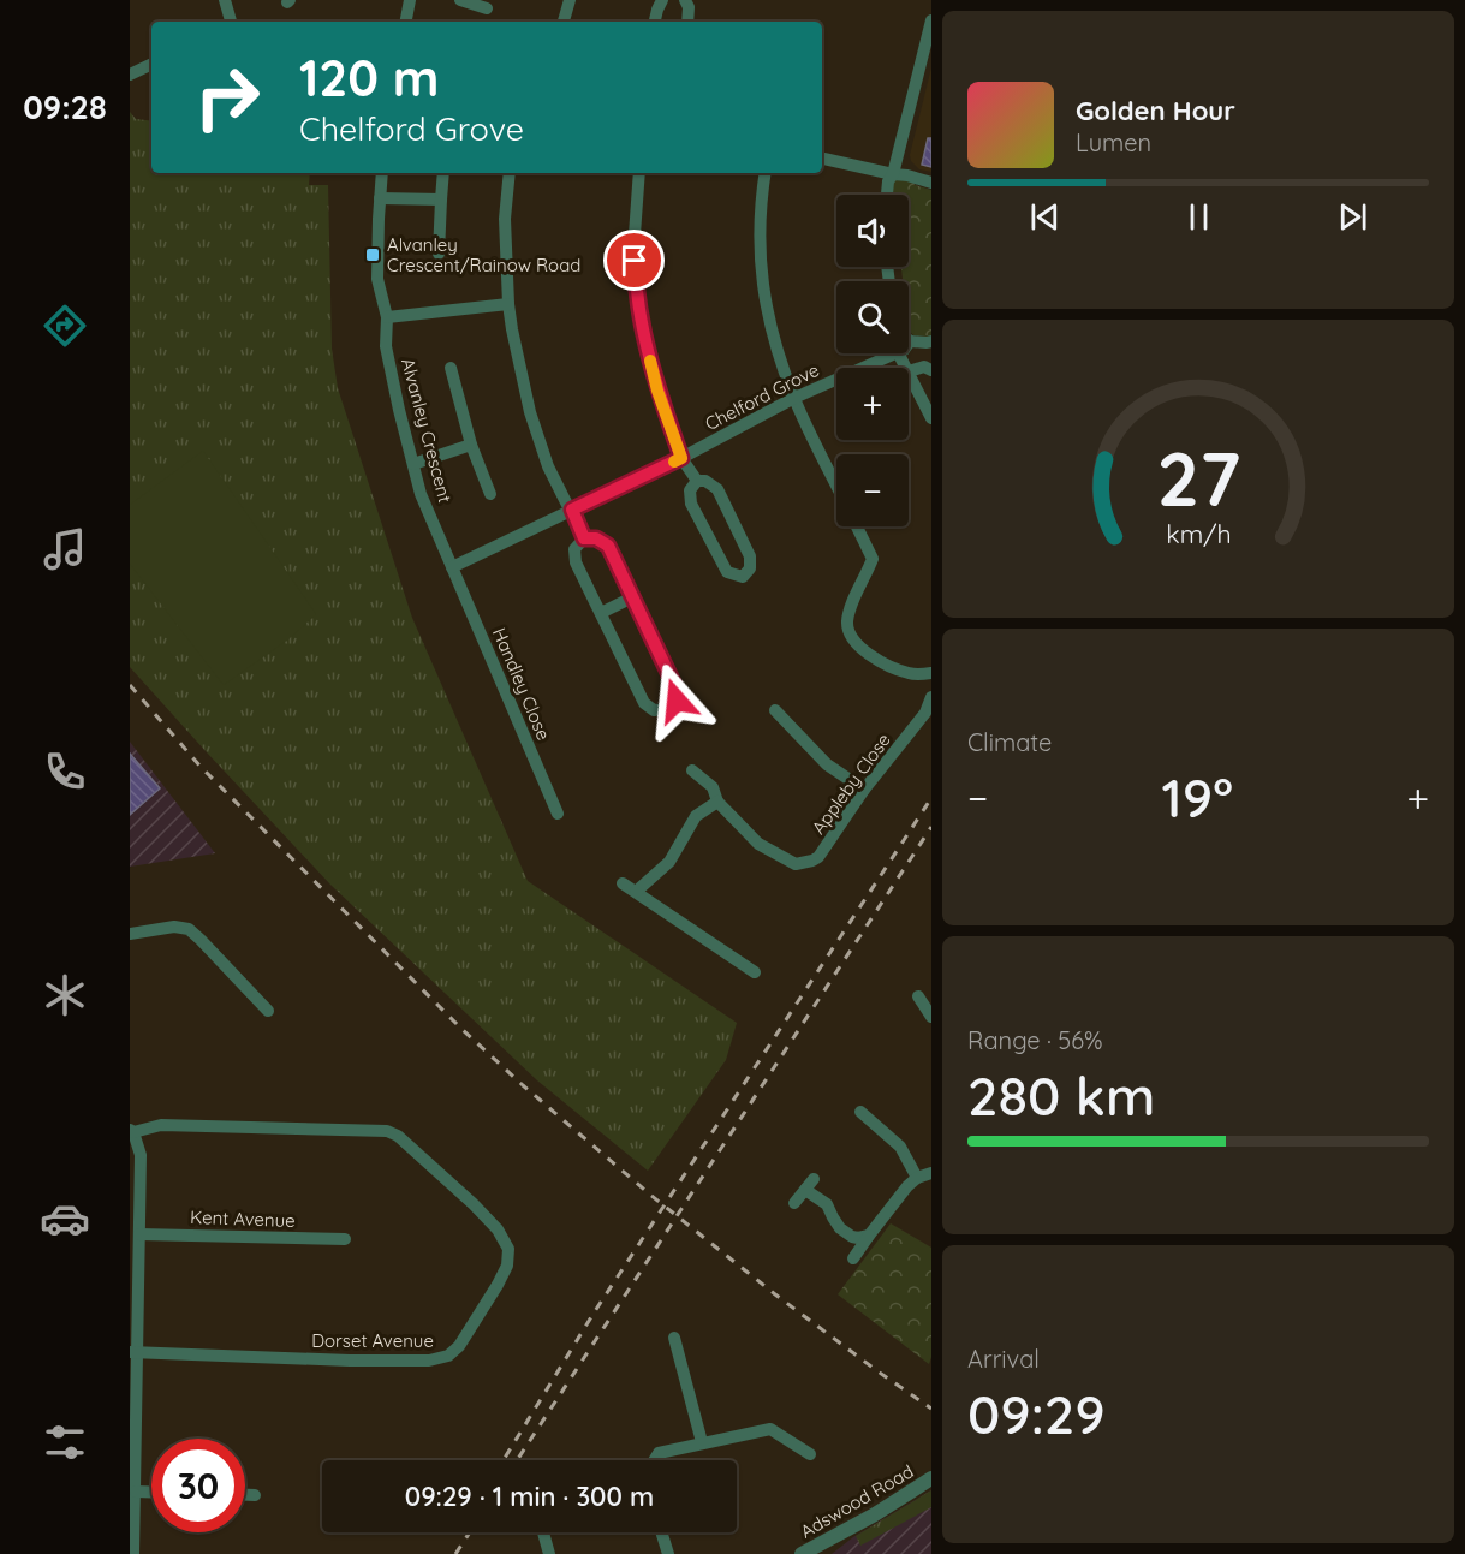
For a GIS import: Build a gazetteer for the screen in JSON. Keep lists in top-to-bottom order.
{
  "streets": {
    "street": [
      "Chelford Grove",
      "Alvanley Crescent",
      "Handley Close",
      "Appleby Close",
      "Kent Avenue",
      "Dorset Avenue",
      "Adswood Road"
    ]
  },
  "crossings": [
    ["Chelford Grove", "Alvanley Crescent"],
    ["Chelford Grove", "Handley Close"],
    ["Alvanley Crescent", "Handley Close"]
  ],
  "places": {
    "transit": ["Alvanley Crescent/Rainow Road"]
  },
  "page": {
    "tabs": "09:28",
    "turn": ["120 m", "Chelford Grove"],
    "song": ["Golden Hour", "Lumen"],
    "map_buttons": ["+", "−"],
    "tile": [
      "Climate",
      ["Range · 56%", "280 km"],
      ["Arrival", "09:29"]
    ],
    "heat": ["−", "19°", "+"],
    "limit": "30",
    "trip": "09:29 · 1 min · 300 m",
    "gauge": ["27", "km/h"]
  }
}
